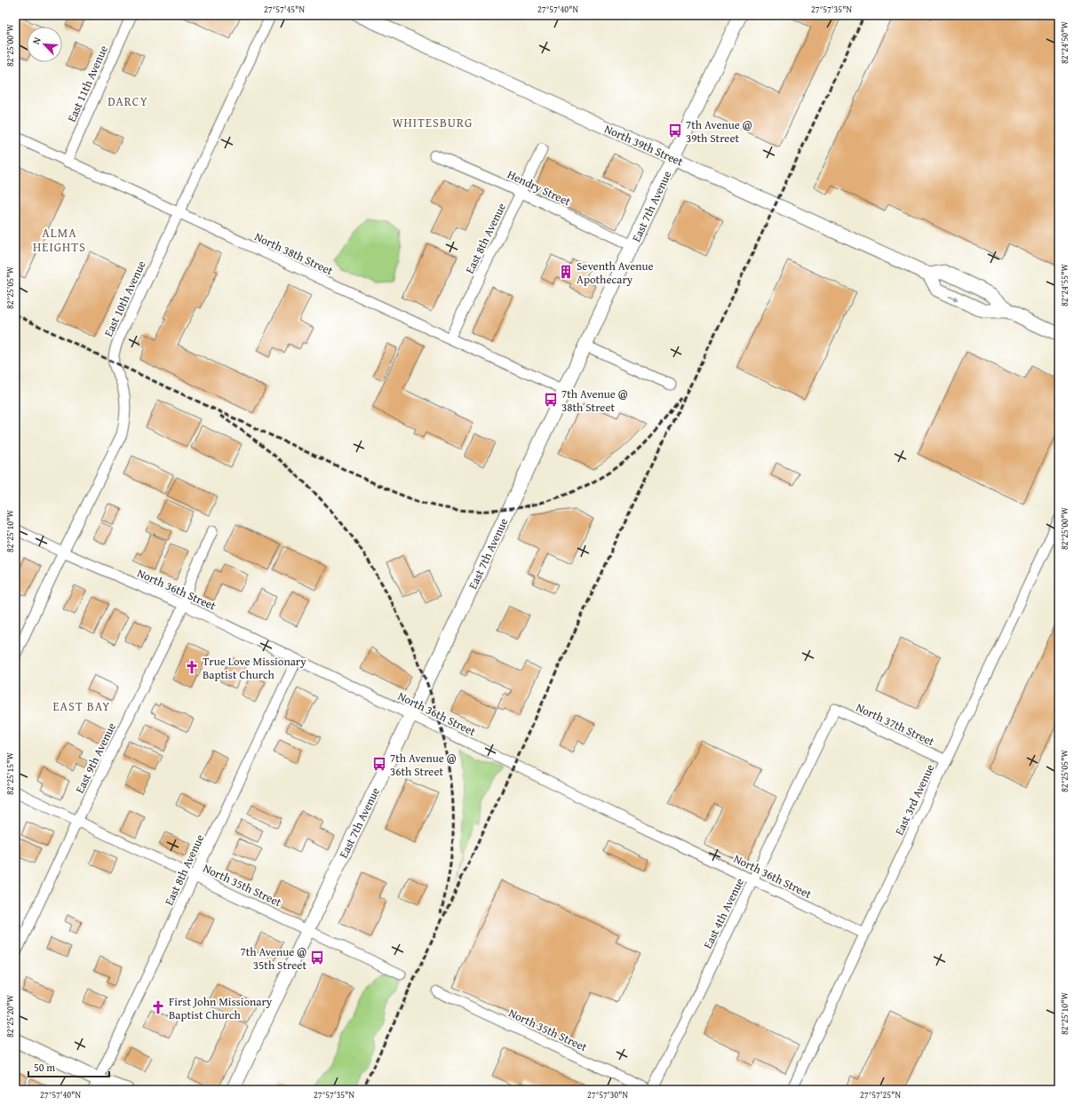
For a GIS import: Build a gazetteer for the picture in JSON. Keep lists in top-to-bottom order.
{
  "streets": {
    "street": [
      "East 11th Avenue",
      "North 39th Street",
      "Hendry Street",
      "East 7th Avenue",
      "East 8th Avenue",
      "North 38th Street",
      "East 10th Avenue",
      "North 36th Street",
      "North 37th Street",
      "East 9th Avenue",
      "East 3rd Avenue",
      "North 35th Street",
      "East 4th Avenue"
    ]
  },
  "crossings": [
    ["East 11th Avenue", "North 38th Street"],
    ["North 39th Street", "East 7th Avenue"],
    ["Hendry Street", "East 7th Avenue"],
    ["Hendry Street", "East 8th Avenue"],
    ["East 7th Avenue", "North 38th Street"],
    ["East 7th Avenue", "North 36th Street"],
    ["East 7th Avenue", "North 35th Street"],
    ["East 8th Avenue", "North 38th Street"],
    ["East 8th Avenue", "North 36th Street"],
    ["East 8th Avenue", "North 35th Street"],
    ["North 38th Street", "East 10th Avenue"],
    ["East 10th Avenue", "North 36th Street"],
    ["North 36th Street", "East 9th Avenue"],
    ["North 36th Street", "East 3rd Avenue"],
    ["North 36th Street", "East 4th Avenue"],
    ["North 37th Street", "East 3rd Avenue"],
    ["North 37th Street", "East 4th Avenue"],
    ["East 9th Avenue", "North 35th Street"]
  ],
  "districts": [
    "DARCY",
    "WHITESBURG",
    "ALMA HEIGHTS",
    "EAST BAY"
  ],
  "places": {
    "bus stop": [
      "7th Avenue @ 39th Street",
      "7th Avenue @ 38th Street",
      "7th Avenue @ 36th Street",
      "7th Avenue @ 35th Street"
    ],
    "building": ["Seventh Avenue Apothecary"],
    "church": ["True Love Missionary Baptist Church", "First John Missionary Baptist Church"]
  },
  "scale_bar": "50 m",
  "north": "top left",
  "coordinates": [
    "27°57'45\"N",
    "27°57'40\"N",
    "27°57'35\"N",
    "82°24'50\"W",
    "82°25'00\"W",
    "82°24'55\"W",
    "82°25'05\"W",
    "82°25'10\"W",
    "82°25'15\"W",
    "82°25'20\"W",
    "27°57'30\"N",
    "27°57'25\"N"
  ]
}
